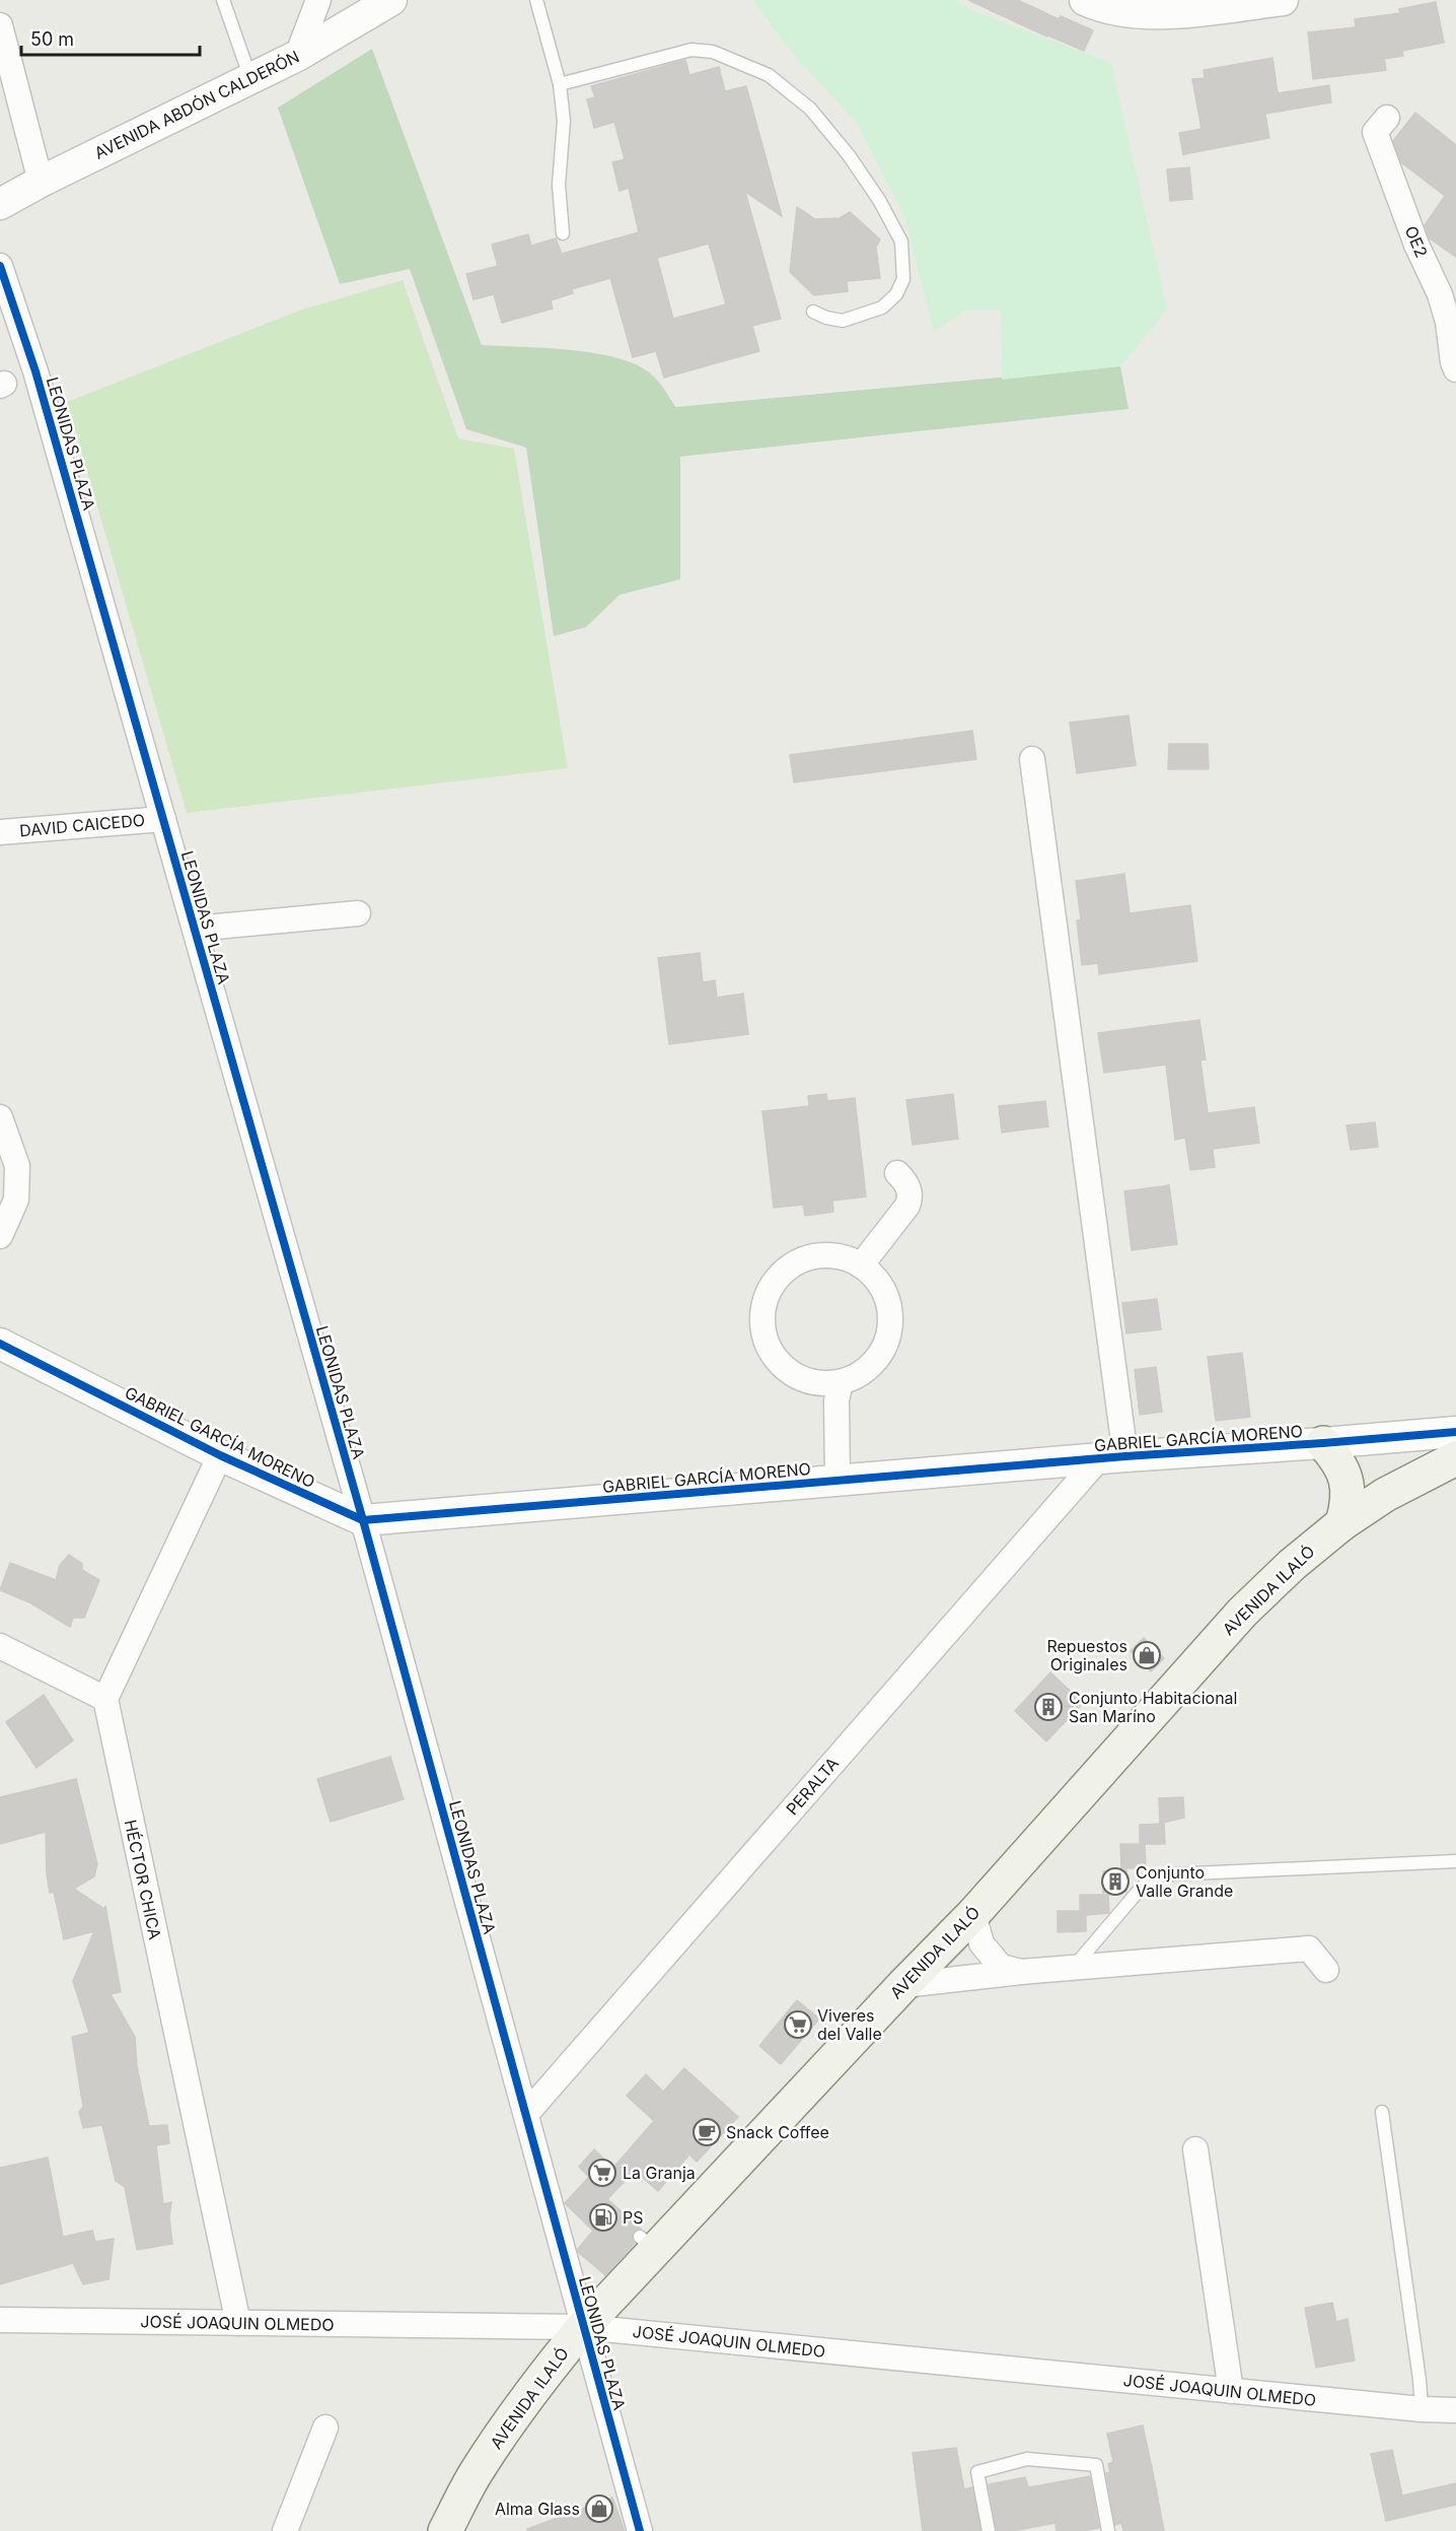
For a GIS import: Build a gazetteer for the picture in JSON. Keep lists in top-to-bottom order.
{
  "streets": {
    "main road": ["AVENIDA ILALÓ"],
    "street": [
      "AVENIDA ABDÓN CALDERÓN",
      "OE2",
      "LEONIDAS PLAZA",
      "DAVID CAICEDO",
      "GABRIEL GARCÍA MORENO",
      "PERALTA",
      "HÉCTOR CHICA",
      "JOSÉ JOAQUIN OLMEDO"
    ]
  },
  "crossings": [
    ["LEONIDAS PLAZA", "DAVID CAICEDO"],
    ["LEONIDAS PLAZA", "GABRIEL GARCÍA MORENO"],
    ["LEONIDAS PLAZA", "AVENIDA ILALÓ"],
    ["LEONIDAS PLAZA", "PERALTA"],
    ["LEONIDAS PLAZA", "JOSÉ JOAQUIN OLMEDO"],
    ["GABRIEL GARCÍA MORENO", "PERALTA"],
    ["AVENIDA ILALÓ", "JOSÉ JOAQUIN OLMEDO"],
    ["HÉCTOR CHICA", "JOSÉ JOAQUIN OLMEDO"]
  ],
  "places": {
    "shop": ["Repuestos Originales", "Alma Glass"],
    "building": ["Conjunto Habitacional San Maríno", "Conjunto Valle Grande"],
    "supermarket": ["Viveres del Valle", "La Granja"],
    "cafe": ["Snack Coffee"],
    "fuel station": ["PS"]
  },
  "scale_bar": "50 m"
}
